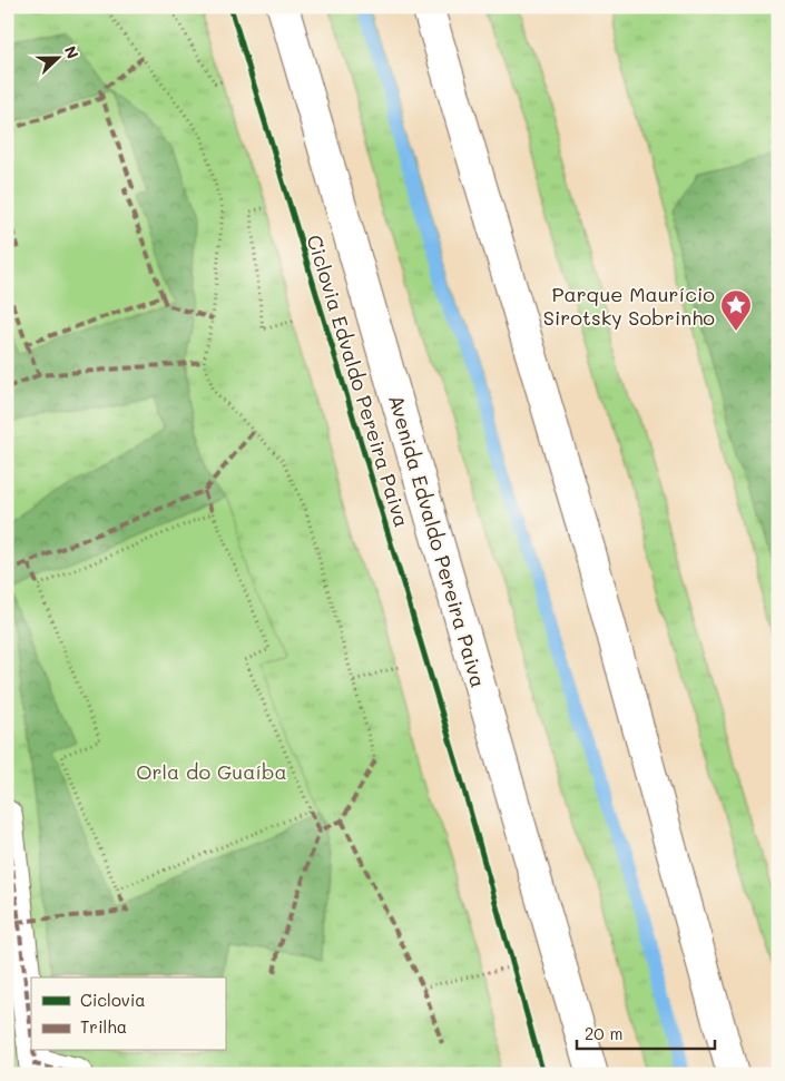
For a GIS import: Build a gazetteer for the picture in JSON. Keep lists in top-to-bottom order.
{
  "streets": {
    "main road": ["Avenida Edvaldo Pereira Paiva"],
    "cycle path": ["Ciclovia Edvaldo Pereira Paiva"]
  },
  "parks": ["Orla do Guaíba"],
  "places": {
    "place": ["Parque Maurício Sirotsky Sobrinho"]
  },
  "legend": ["Ciclovia", "Trilha"],
  "scale_bar": "20 m",
  "north": "right"
}
